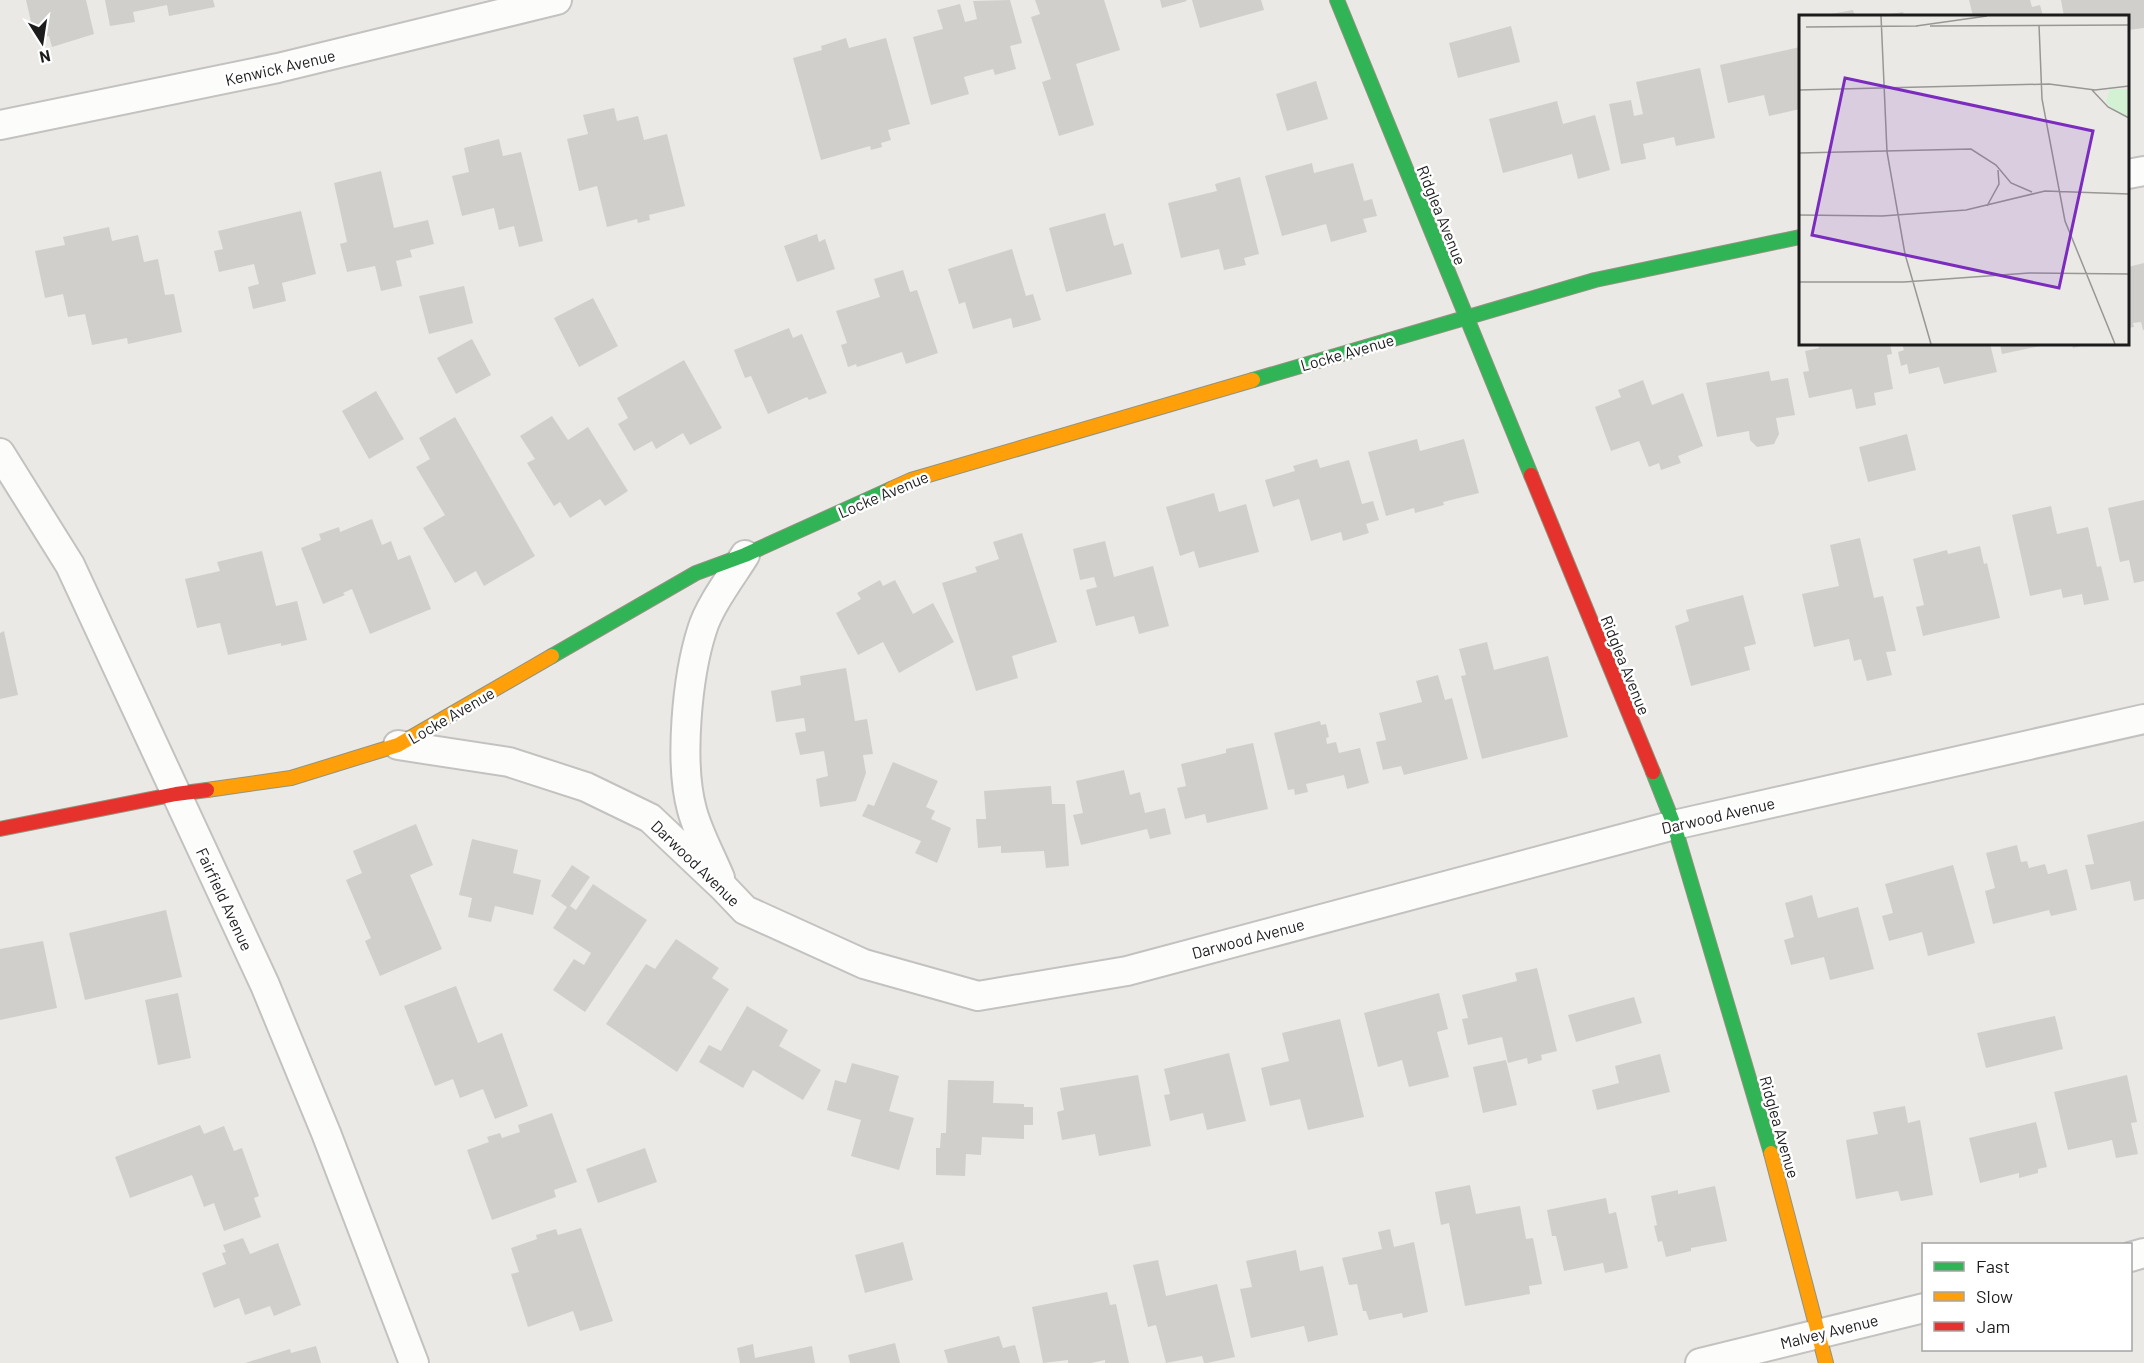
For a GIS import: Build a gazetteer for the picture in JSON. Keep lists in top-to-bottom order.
{
  "streets": {
    "street": [
      "Kenwick Avenue",
      "Ridglea Avenue",
      "Locke Avenue",
      "Darwood Avenue",
      "Fairfield Avenue",
      "Malvey Avenue"
    ]
  },
  "crossings": [
    ["Ridglea Avenue", "Locke Avenue"],
    ["Ridglea Avenue", "Darwood Avenue"],
    ["Ridglea Avenue", "Malvey Avenue"],
    ["Locke Avenue", "Darwood Avenue"],
    ["Locke Avenue", "Fairfield Avenue"]
  ],
  "legend": ["Fast", "Slow", "Jam"],
  "north": "bottom"
}
